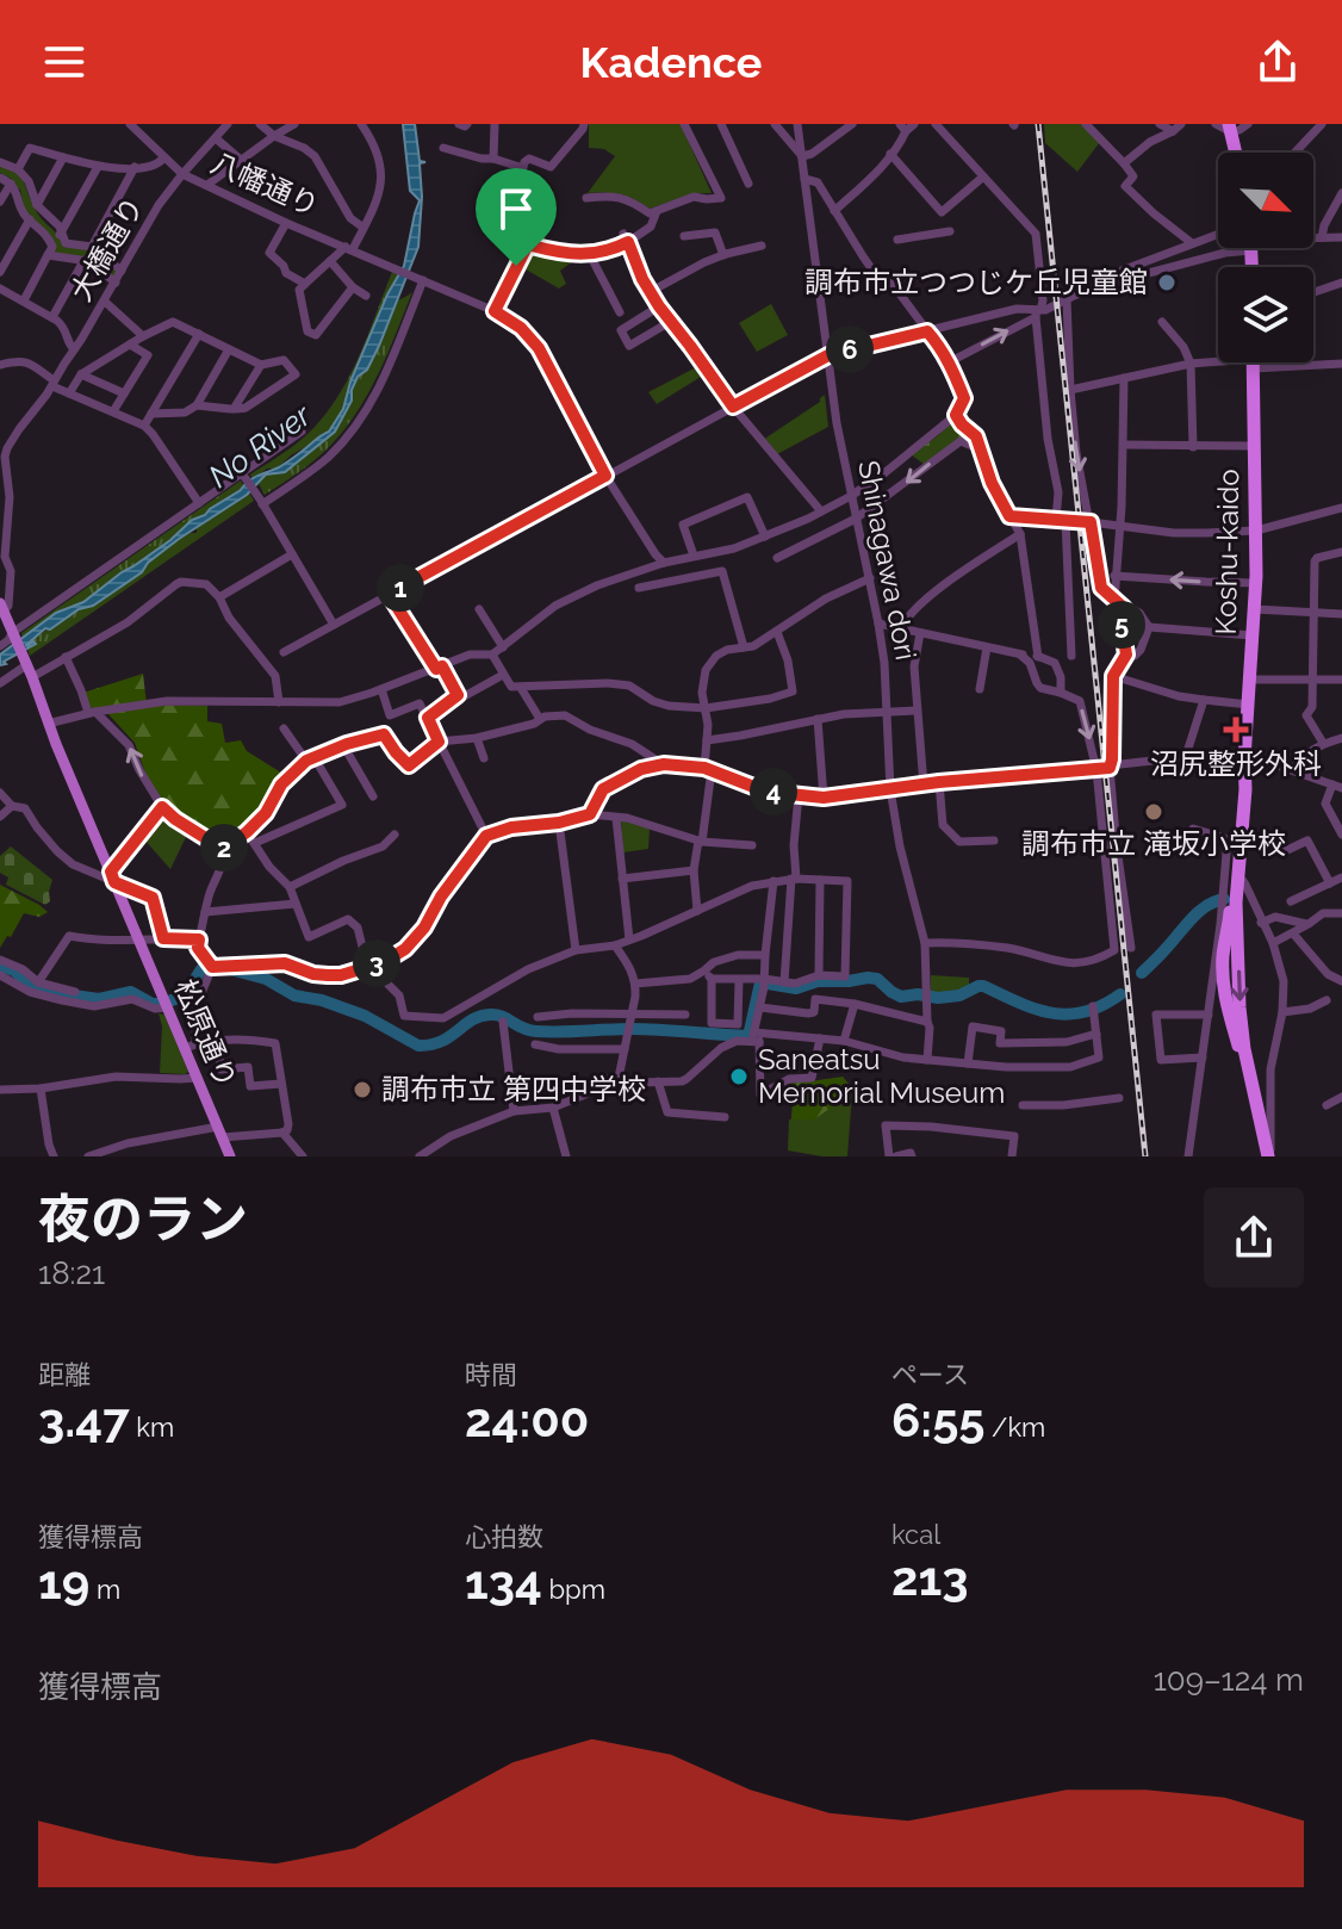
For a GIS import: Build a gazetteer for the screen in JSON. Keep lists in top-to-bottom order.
{
  "streets": {
    "highway": ["Koshu-kaido"],
    "main road": ["松原通り"],
    "street": ["八幡通り", "大橋通り", "Shinagawa dori"]
  },
  "crossings": [
    ["八幡通り", "大橋通り"]
  ],
  "water": ["No River"],
  "places": {
    "other": [
      "調布市立つつじケ丘児童館",
      "調布市立 滝坂小学校",
      "Saneatsu Memorial Museum",
      "調布市立 第四中学校"
    ],
    "health": ["沼尻整形外科"]
  },
  "north": "bottom right",
  "page": {
    "header": "Kadence",
    "pins": [
      "6",
      "1",
      "5",
      "4",
      "2",
      "3"
    ],
    "heading": ["夜のラン", "18:21"],
    "stats": [
      ["距離", "3.47 km"],
      ["時間", "24:00"],
      ["ペース", "6:55 /km"],
      ["獲得標高", "19 m"],
      ["心拍数", "134 bpm"],
      ["kcal", "213"]
    ],
    "chart": ["獲得標高", "109–124 m"]
  }
}
